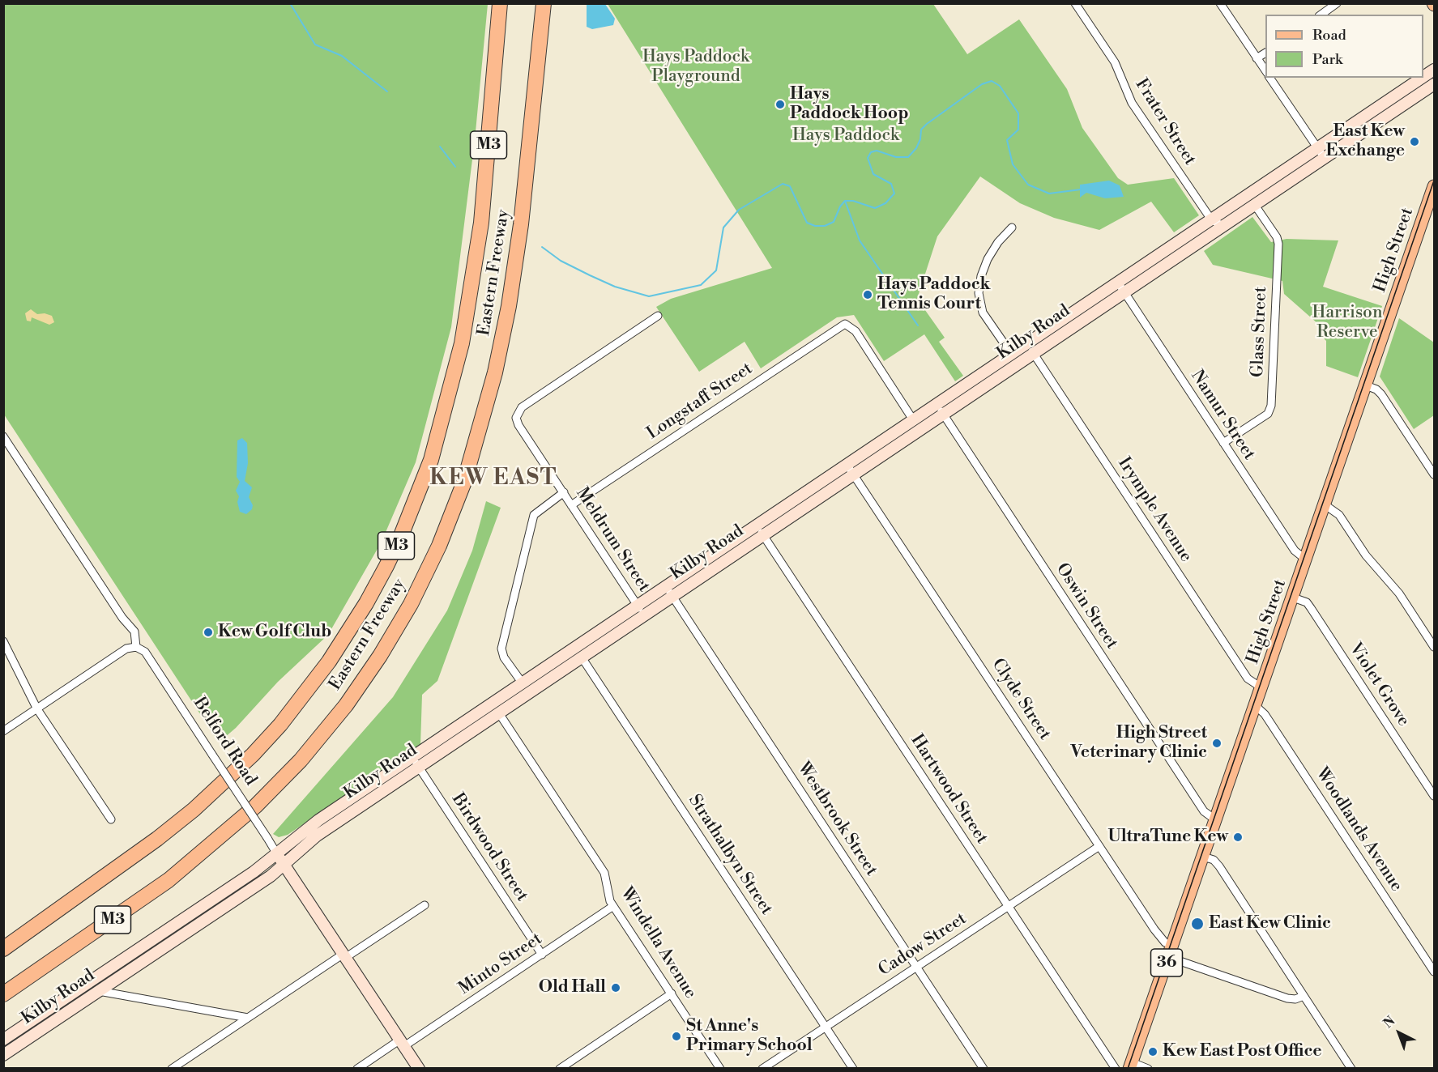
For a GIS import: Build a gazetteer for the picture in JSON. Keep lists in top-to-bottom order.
{
  "streets": {
    "highway": ["M3", "Eastern Freeway"],
    "main road": ["High Street", "36"],
    "street": [
      "Frater Street",
      "Glass Street",
      "Kilby Road",
      "Longstaff Street",
      "Namur Street",
      "Irymple Avenue",
      "Meldrum Street",
      "Oswin Street",
      "Violet Grove",
      "Clyde Street",
      "Belford Road",
      "Hartwood Street",
      "Westbrook Street",
      "Woodlands Avenue",
      "Birdwood Street",
      "Strathalbyn Street",
      "Windella Avenue",
      "Cadow Street",
      "Minto Street"
    ]
  },
  "crossings": [
    ["Frater Street", "Kilby Road"],
    ["High Street", "Namur Street"],
    ["High Street", "Irymple Avenue"],
    ["High Street", "Oswin Street"],
    ["High Street", "Violet Grove"],
    ["High Street", "Clyde Street"],
    ["High Street", "Woodlands Avenue"],
    ["Glass Street", "Kilby Road"],
    ["Glass Street", "Namur Street"],
    ["Kilby Road", "Longstaff Street"],
    ["Kilby Road", "Namur Street"],
    ["Kilby Road", "Irymple Avenue"],
    ["Kilby Road", "Meldrum Street"],
    ["Kilby Road", "Oswin Street"],
    ["Kilby Road", "Clyde Street"],
    ["Kilby Road", "Belford Road"],
    ["Kilby Road", "Hartwood Street"],
    ["Kilby Road", "Westbrook Street"],
    ["Kilby Road", "Birdwood Street"],
    ["Kilby Road", "Strathalbyn Street"],
    ["Kilby Road", "Windella Avenue"],
    ["Longstaff Street", "Meldrum Street"],
    ["Clyde Street", "Cadow Street"],
    ["Belford Road", "Minto Street"],
    ["Hartwood Street", "Cadow Street"],
    ["Westbrook Street", "Cadow Street"],
    ["Birdwood Street", "Minto Street"],
    ["Strathalbyn Street", "Cadow Street"],
    ["Windella Avenue", "Minto Street"]
  ],
  "districts": ["KEW EAST"],
  "parks": ["Hays Paddock Playground", "Hays Paddock", "Harrison Reserve"],
  "places": [
    "Hays Paddock Hoop",
    "East Kew Exchange",
    "Hays Paddock Tennis Court",
    "Kew Golf Club",
    "High Street Veterinary Clinic",
    "UltraTune Kew",
    "East Kew Clinic",
    "Old Hall",
    "St Anne's Primary School",
    "Kew East Post Office"
  ],
  "legend": ["Road", "Park"],
  "north": "top left"
}
